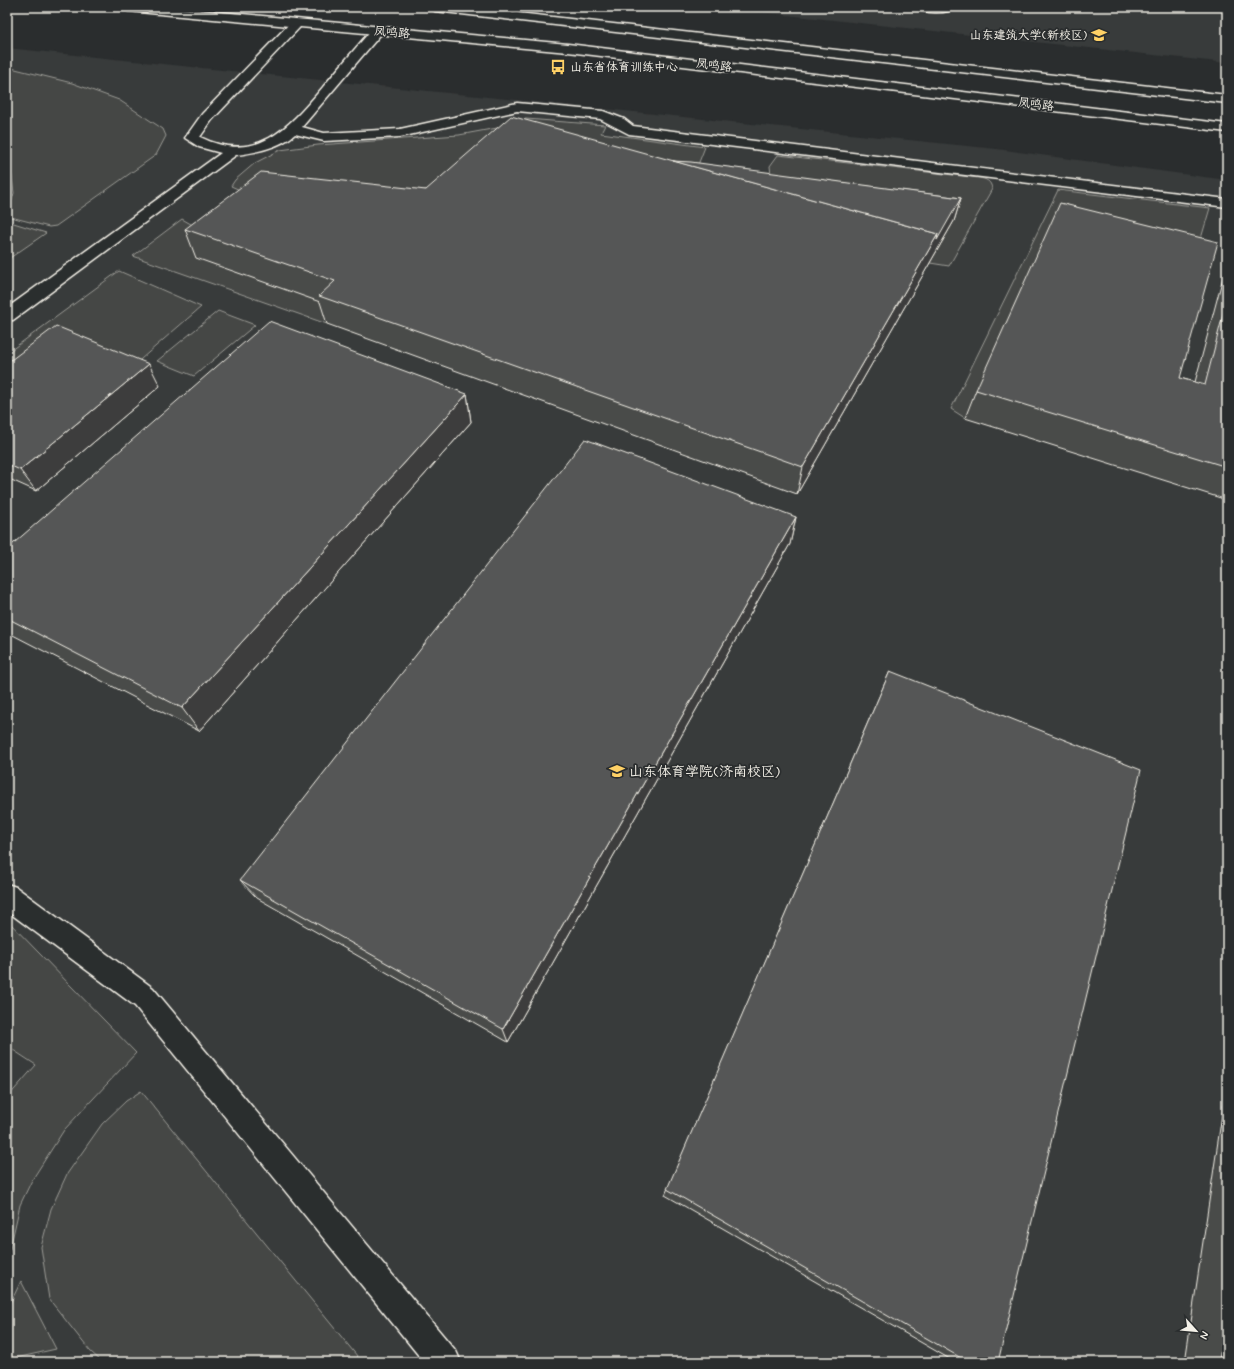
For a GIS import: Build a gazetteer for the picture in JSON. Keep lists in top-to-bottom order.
{
  "streets": {
    "street": ["凤鸣路"]
  },
  "places": {
    "school or university": ["山东建筑大学(新校区)", "山东体育学院(济南校区)"],
    "bus stop": ["山东省体育训练中心"]
  },
  "north": "bottom right"
}
